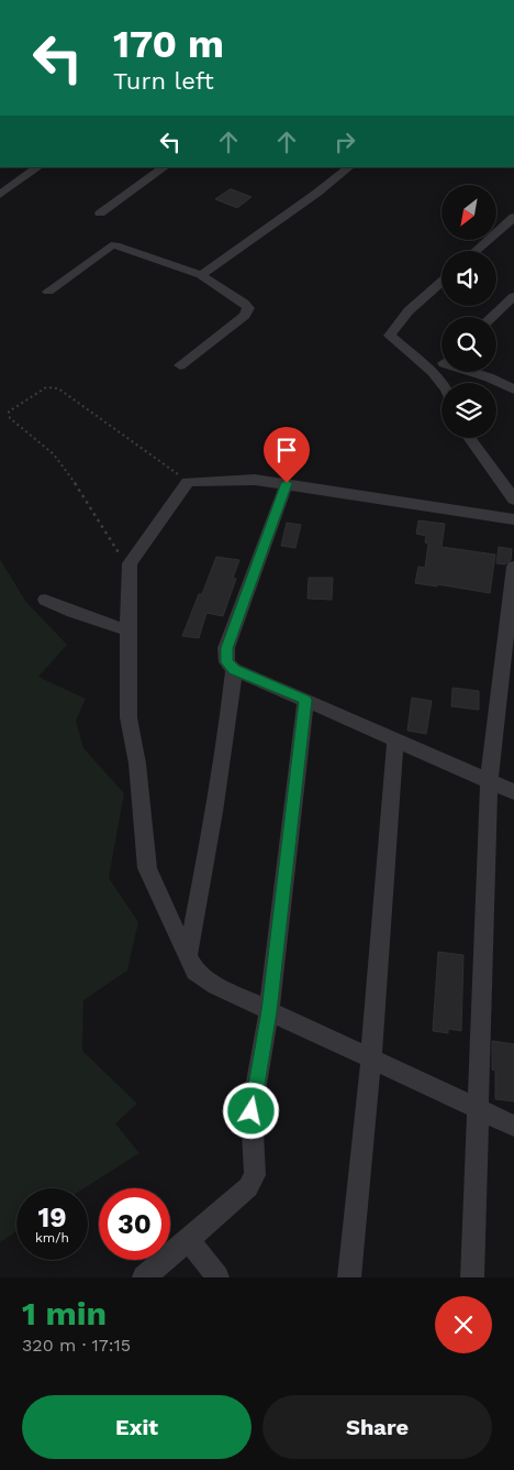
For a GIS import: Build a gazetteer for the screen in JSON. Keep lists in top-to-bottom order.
{
  "north": "bottom left",
  "page": {
    "turn": ["170 m", "Turn left"],
    "speed": "19 km/h",
    "limit": "30",
    "heading": ["1 min", "320 m · 17:15"],
    "buttons": ["Exit", "Share"]
  }
}
